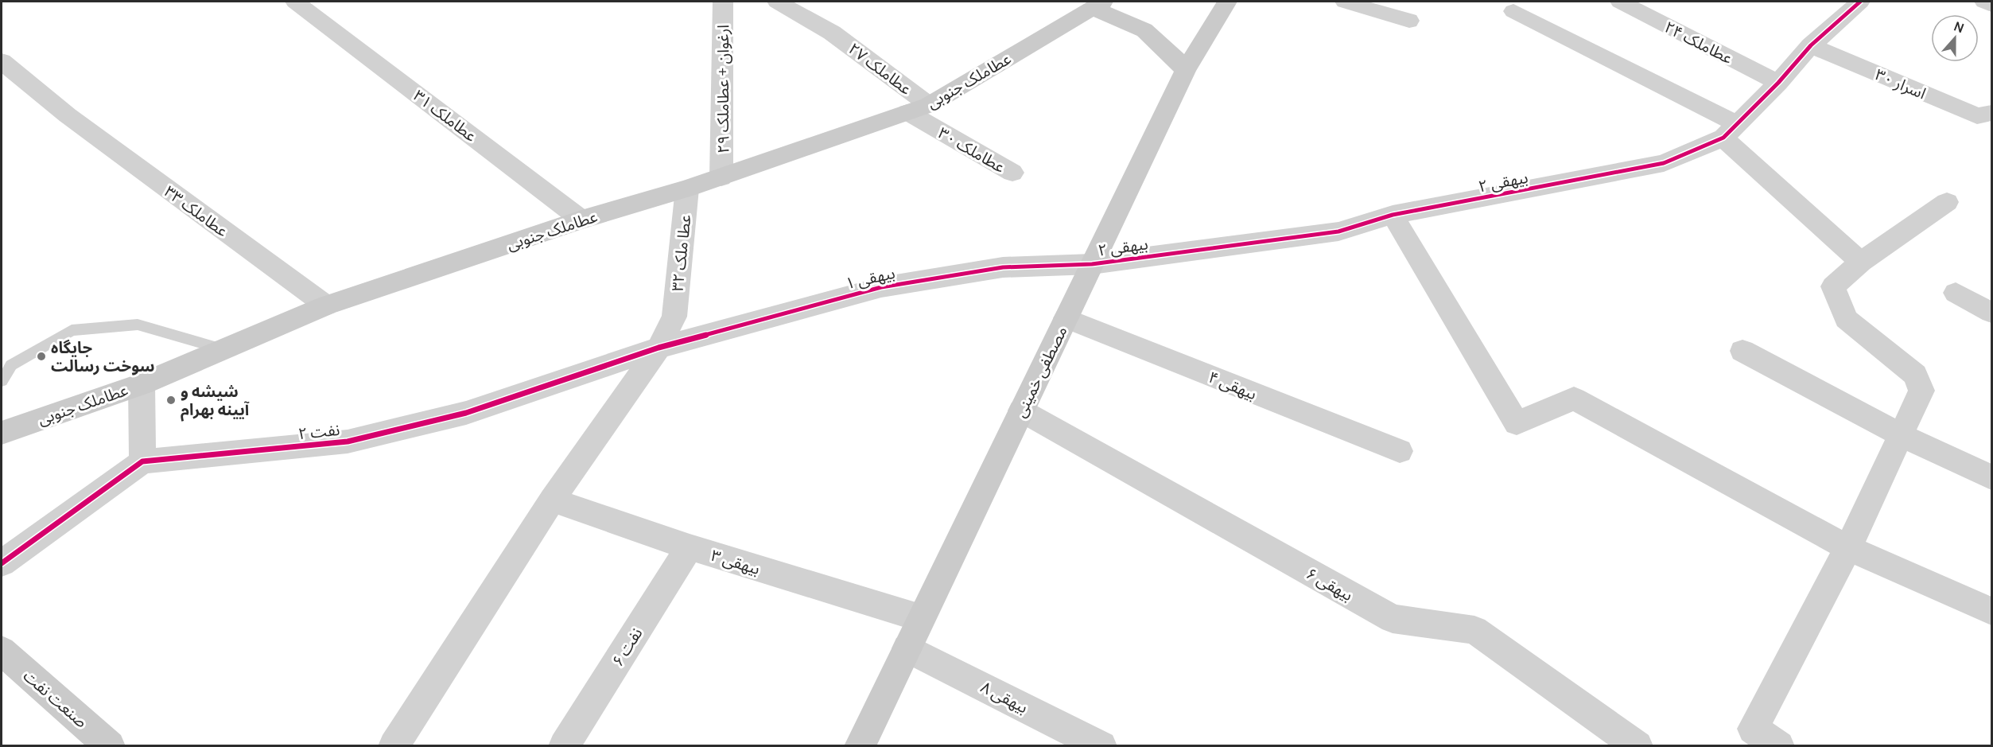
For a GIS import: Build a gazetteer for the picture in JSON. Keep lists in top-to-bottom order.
{
  "streets": {
    "main road": ["عطاملک جنوبی", "مصطفی خمینی", "صنعت نفت"],
    "street": [
      "عطاملک ۲۴",
      "عطاملک ۲۷",
      "اسرار ۳۰",
      "ارغوان + عطاملک ۲۹",
      "عطاملک ۳۱",
      "عطاملک ۳۰",
      "بیهقی ۲",
      "عطاملک ۳۳",
      "عطا ملک ۳۲",
      "بیهقی ۱",
      "بیهقی ۴",
      "نفت ۲",
      "بیهقی ۳",
      "بیهقی ۶",
      "نفت ۶",
      "بیهقی ۸"
    ]
  },
  "crossings": [
    ["عطاملک ۲۴", "بیهقی ۲"],
    ["عطاملک ۲۷", "عطاملک جنوبی"],
    ["عطاملک ۲۷", "عطاملک ۳۰"],
    ["عطاملک جنوبی", "ارغوان + عطاملک ۲۹"],
    ["عطاملک جنوبی", "عطاملک ۳۱"],
    ["عطاملک جنوبی", "عطاملک ۳۰"],
    ["عطاملک جنوبی", "عطاملک ۳۳"],
    ["عطاملک جنوبی", "عطا ملک ۳۲"],
    ["اسرار ۳۰", "بیهقی ۲"],
    ["بیهقی ۲", "بیهقی ۱"],
    ["بیهقی ۲", "مصطفی خمینی"],
    ["عطا ملک ۳۲", "بیهقی ۱"],
    ["عطا ملک ۳۲", "نفت ۲"],
    ["بیهقی ۱", "مصطفی خمینی"],
    ["بیهقی ۱", "نفت ۲"],
    ["مصطفی خمینی", "بیهقی ۴"],
    ["مصطفی خمینی", "بیهقی ۳"],
    ["مصطفی خمینی", "بیهقی ۶"],
    ["مصطفی خمینی", "بیهقی ۸"],
    ["بیهقی ۳", "نفت ۶"]
  ],
  "places": ["جایگاه سوخت رسالت", "شیشه و آیینه بهرام"],
  "north": "top"
}
